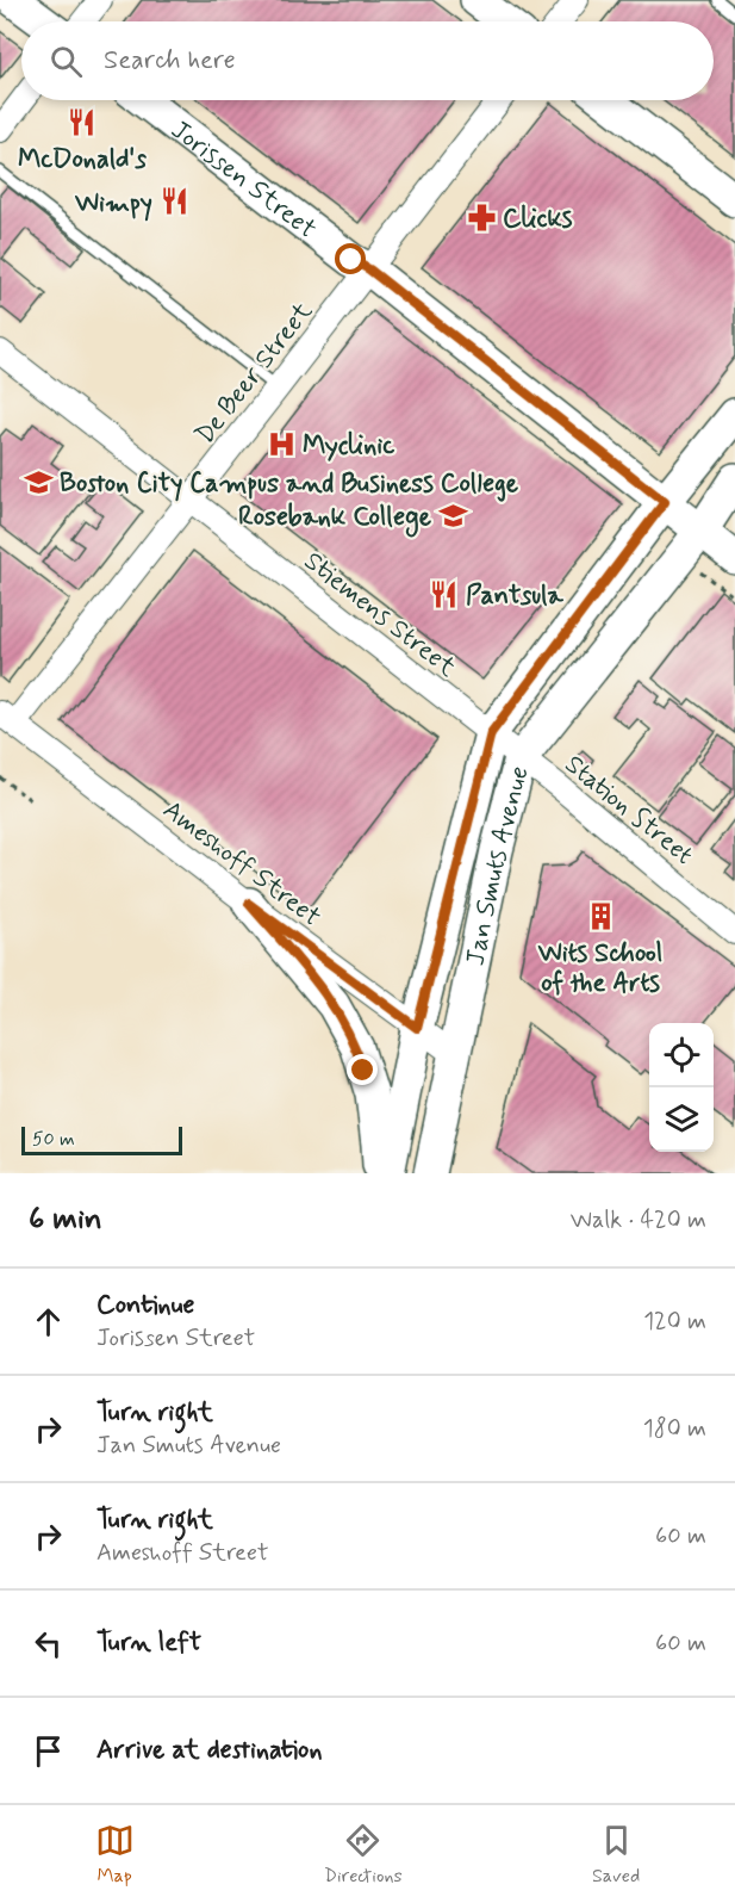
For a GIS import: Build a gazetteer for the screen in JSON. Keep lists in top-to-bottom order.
{
  "streets": {
    "main road": ["Jorissen Street", "Jan Smuts Avenue"],
    "street": [
      "De Beer Street",
      "Stiemens Street",
      "Station Street",
      "Ameshoff Street"
    ]
  },
  "crossings": [
    ["Jorissen Street", "De Beer Street"],
    ["Jorissen Street", "Jan Smuts Avenue"],
    ["De Beer Street", "Stiemens Street"],
    ["De Beer Street", "Ameshoff Street"],
    ["Stiemens Street", "Station Street"],
    ["Stiemens Street", "Jan Smuts Avenue"],
    ["Station Street", "Jan Smuts Avenue"],
    ["Ameshoff Street", "Jan Smuts Avenue"]
  ],
  "places": {
    "restaurant": ["McDonald's", "Wimpy", "Pantsula"],
    "pharmacy": ["Clicks"],
    "hospital": ["Myclinic"],
    "school or university": ["Boston City Campus and Business College", "Rosebank College"],
    "building": ["Wits School of the Arts"]
  },
  "scale_bar": "50 m",
  "page": {
    "search": "Search here",
    "scale": "50 m",
    "heading": ["6 min", "Walk · 420 m"],
    "list": [
      ["Continue", "Jorissen Street", "120 m"],
      ["Turn right", "Jan Smuts Avenue", "180 m"],
      ["Turn right", "Ameshoff Street", "60 m"],
      ["Turn left", "60 m"],
      "Arrive at destination"
    ],
    "nav": ["Map", "Directions", "Saved"]
  }
}
